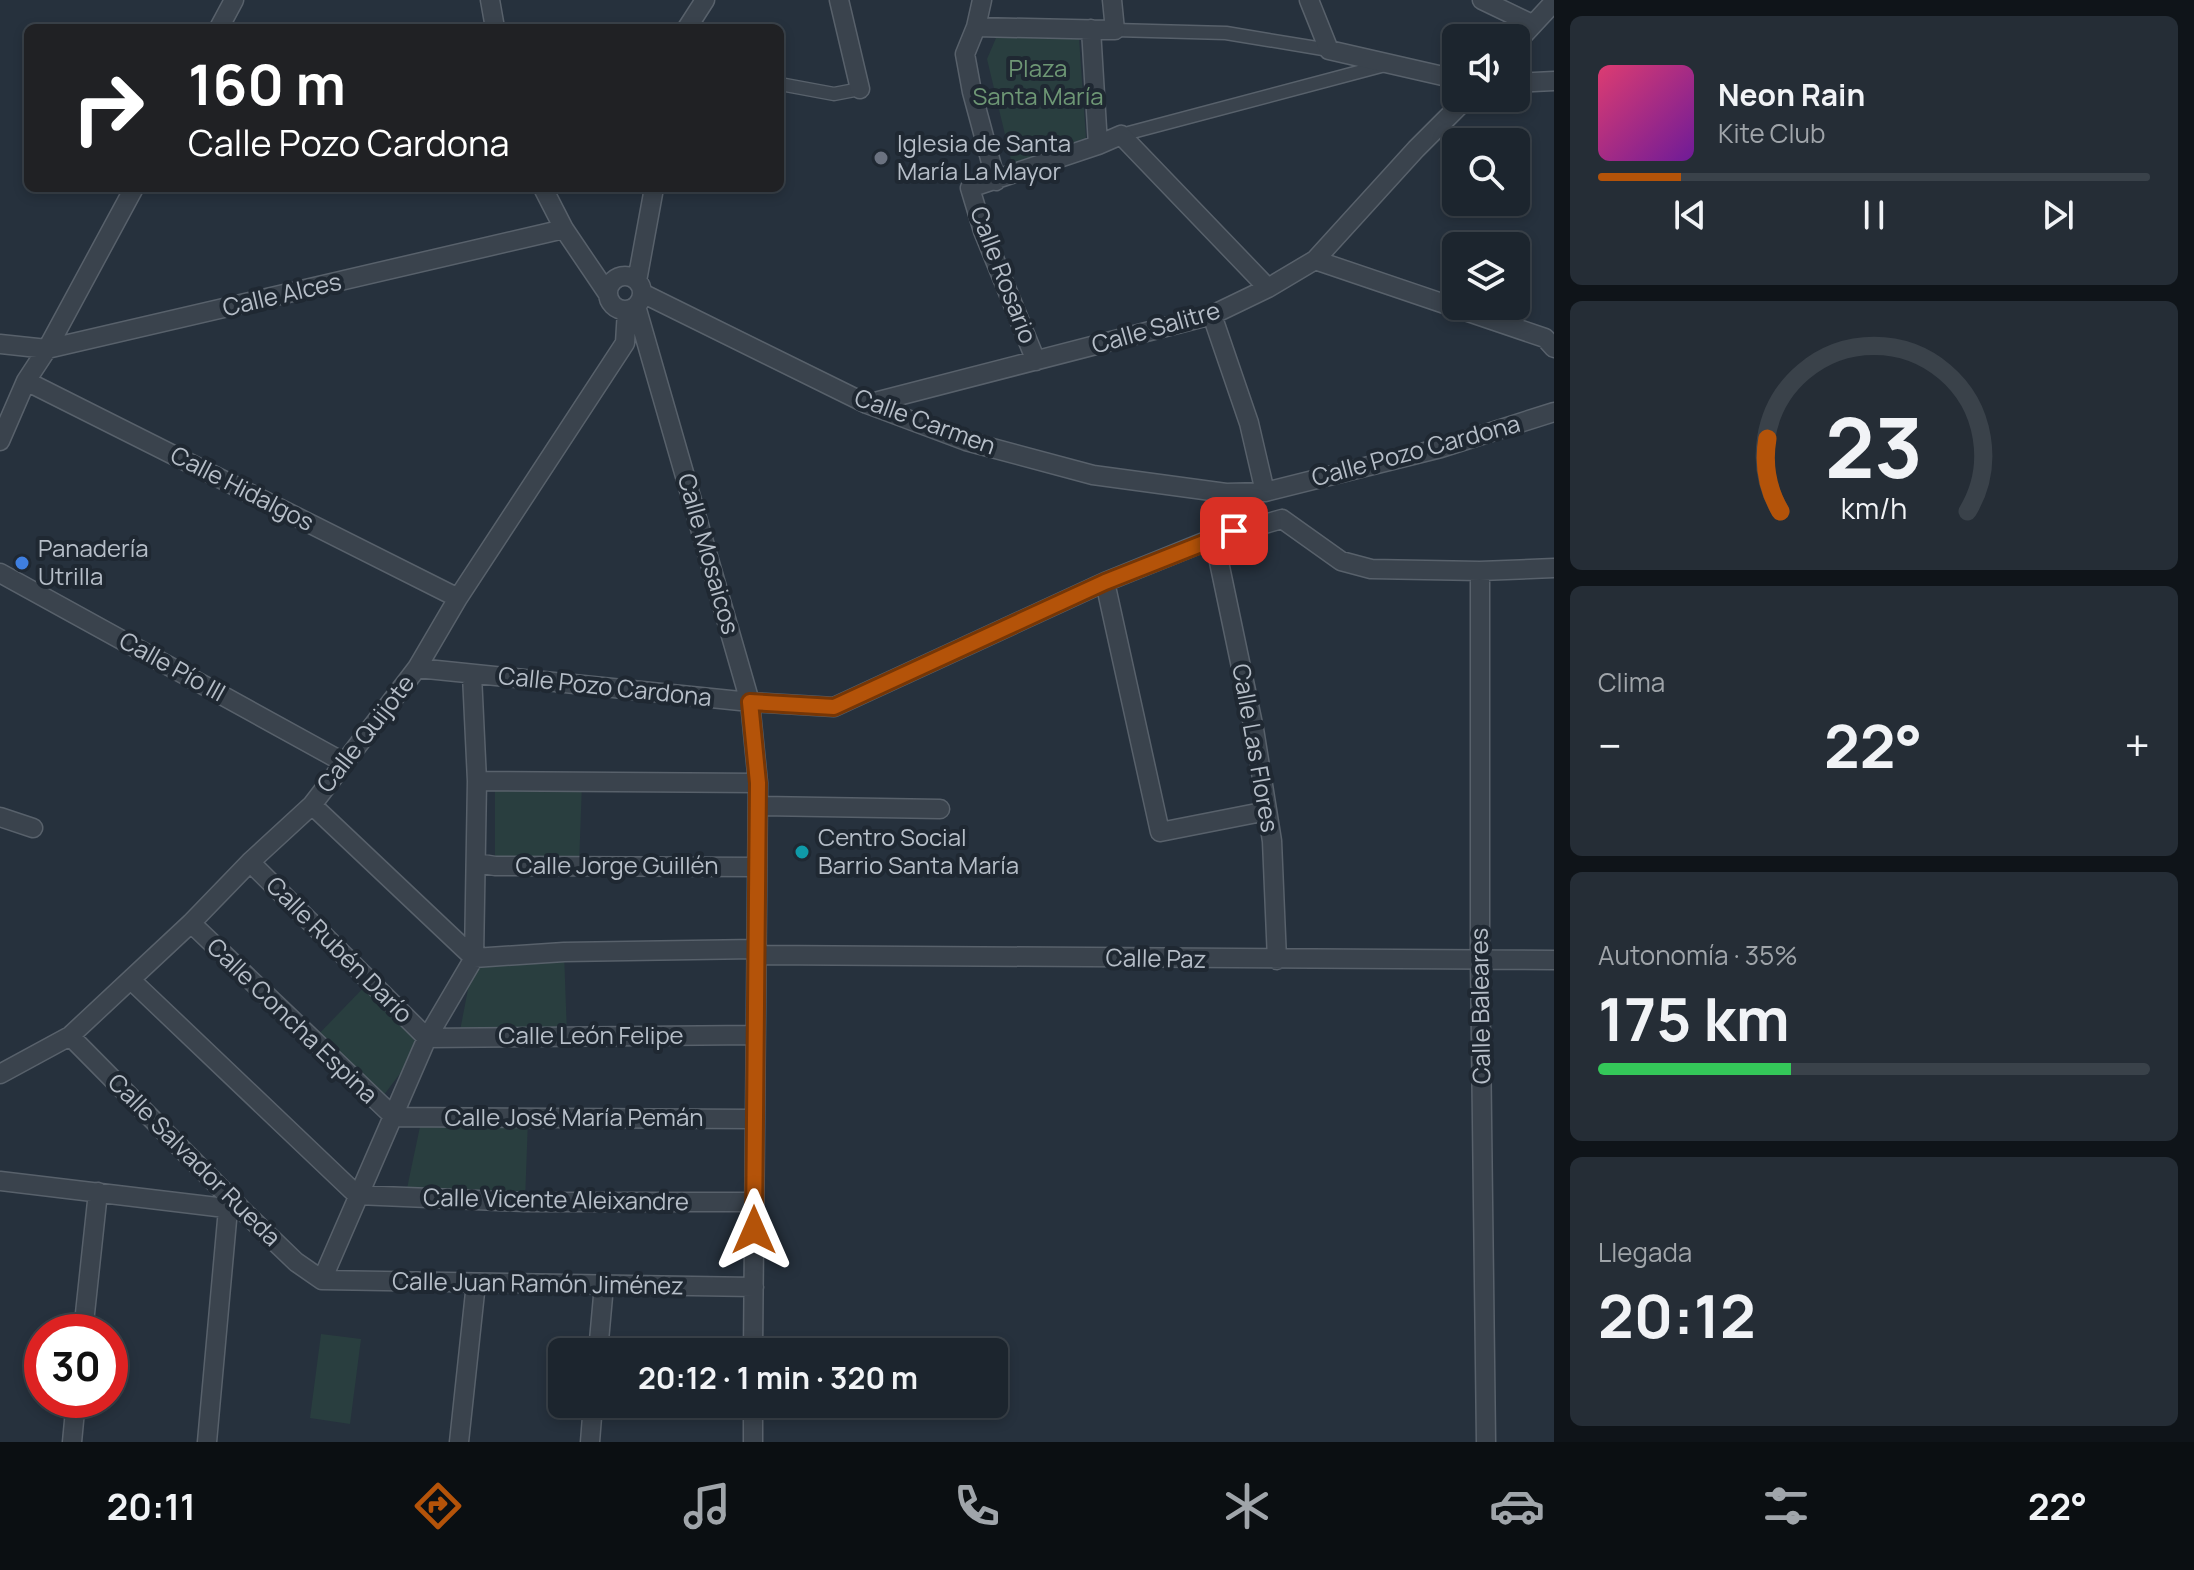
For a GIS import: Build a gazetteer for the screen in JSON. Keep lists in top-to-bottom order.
{
  "streets": {
    "street": [
      "Calle Rosario",
      "Calle Alces",
      "Calle Salitre",
      "Calle Carmen",
      "Calle Pozo Cardona",
      "Calle Hidalgos",
      "Calle Mosaicos",
      "Calle Pío III",
      "Calle Quijote",
      "Calle Las Flores",
      "Calle Jorge Guillén",
      "Calle Rubén Darío",
      "Calle Paz",
      "Calle Baleares",
      "Calle Concha Espina",
      "Calle León Felipe",
      "Calle José María Pemán",
      "Calle Salvador Rueda",
      "Calle Vicente Aleixandre",
      "Calle Juan Ramón Jiménez"
    ]
  },
  "crossings": [
    ["Calle Rosario", "Calle Salitre"],
    ["Calle Salitre", "Calle Carmen"],
    ["Calle Carmen", "Calle Pozo Cardona"],
    ["Calle Carmen", "Calle Mosaicos"],
    ["Calle Carmen", "Calle Quijote"],
    ["Calle Pozo Cardona", "Calle Mosaicos"],
    ["Calle Pozo Cardona", "Calle Quijote"],
    ["Calle Pozo Cardona", "Calle Las Flores"],
    ["Calle Hidalgos", "Calle Quijote"],
    ["Calle Mosaicos", "Calle Quijote"],
    ["Calle Mosaicos", "Calle Jorge Guillén"],
    ["Calle Mosaicos", "Calle Paz"],
    ["Calle Mosaicos", "Calle León Felipe"],
    ["Calle Mosaicos", "Calle José María Pemán"],
    ["Calle Mosaicos", "Calle Vicente Aleixandre"],
    ["Calle Mosaicos", "Calle Juan Ramón Jiménez"],
    ["Calle Pío III", "Calle Quijote"],
    ["Calle Quijote", "Calle Rubén Darío"],
    ["Calle Quijote", "Calle Concha Espina"],
    ["Calle Quijote", "Calle Salvador Rueda"],
    ["Calle Las Flores", "Calle Paz"],
    ["Calle Rubén Darío", "Calle León Felipe"],
    ["Calle Paz", "Calle Baleares"],
    ["Calle Concha Espina", "Calle José María Pemán"],
    ["Calle Salvador Rueda", "Calle Juan Ramón Jiménez"]
  ],
  "parks": ["Plaza Santa María"],
  "places": ["Iglesia de Santa María La Mayor", "Panadería Utrilla", "Centro Social Barrio Santa María"],
  "page": {
    "turn": ["160 m", "Calle Pozo Cardona"],
    "song": ["Neon Rain", "Kite Club"],
    "tile": [
      "Clima",
      ["Autonomía · 35%", "175 km"],
      ["Llegada", "20:12"]
    ],
    "heat": ["−", "22°", "+"],
    "limit": "30",
    "trip": "20:12 · 1 min · 320 m",
    "tabs": ["20:11", "22°"],
    "gauge": ["23", "km/h"]
  }
}
